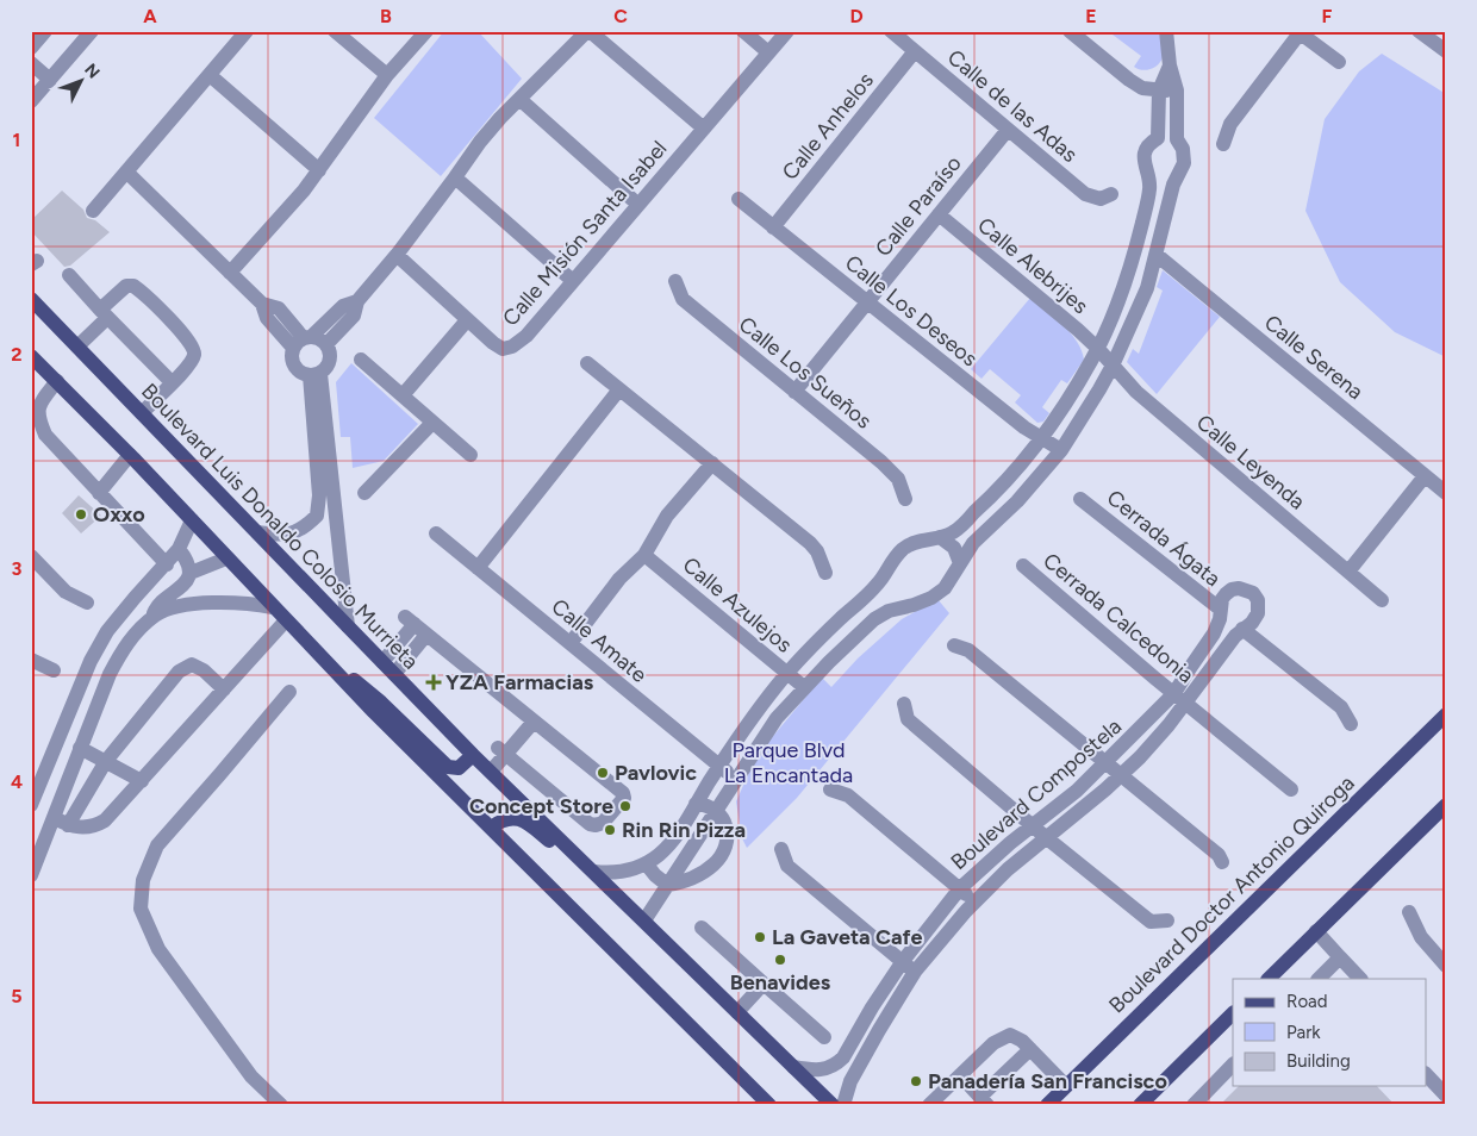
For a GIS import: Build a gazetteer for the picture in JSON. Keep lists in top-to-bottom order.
{
  "streets": {
    "main road": ["Boulevard Luis Donaldo Colosio Murrieta", "Boulevard Doctor Antonio Quiroga"],
    "street": [
      "Calle de las Adas",
      "Calle Anhelos",
      "Calle Paraíso",
      "Calle Misión Santa Isabel",
      "Calle Alebrijes",
      "Calle Los Deseos",
      "Calle Serena",
      "Calle Los Sueños",
      "Calle Leyenda",
      "Cerrada Ágata",
      "Calle Azulejos",
      "Cerrada Calcedonia",
      "Calle Amate",
      "Boulevard Compostela"
    ]
  },
  "crossings": [
    ["Calle de las Adas", "Calle Anhelos"],
    ["Calle de las Adas", "Calle Paraíso"],
    ["Calle Anhelos", "Calle Los Deseos"],
    ["Calle Paraíso", "Calle Alebrijes"],
    ["Calle Paraíso", "Calle Los Deseos"],
    ["Calle Paraíso", "Calle Los Sueños"],
    ["Calle Alebrijes", "Calle Leyenda"],
    ["Boulevard Luis Donaldo Colosio Murrieta", "Boulevard Compostela"],
    ["Cerrada Ágata", "Boulevard Compostela"],
    ["Cerrada Calcedonia", "Boulevard Compostela"]
  ],
  "parks": ["Parque Blvd La Encantada"],
  "places": {
    "other": [
      "Oxxo",
      "Pavlovic",
      "Concept Store",
      "Rin Rin Pizza",
      "La Gaveta Cafe",
      "Benavides",
      "Panadería San Francisco"
    ],
    "health": ["YZA Farmacias"]
  },
  "legend": ["Road", "Park", "Building"],
  "north": "top right",
  "grid": {
    "columns": [
      "A",
      "B",
      "C",
      "D",
      "E",
      "F"
    ],
    "rows": [
      "1",
      "2",
      "3",
      "4",
      "5"
    ]
  }
}
